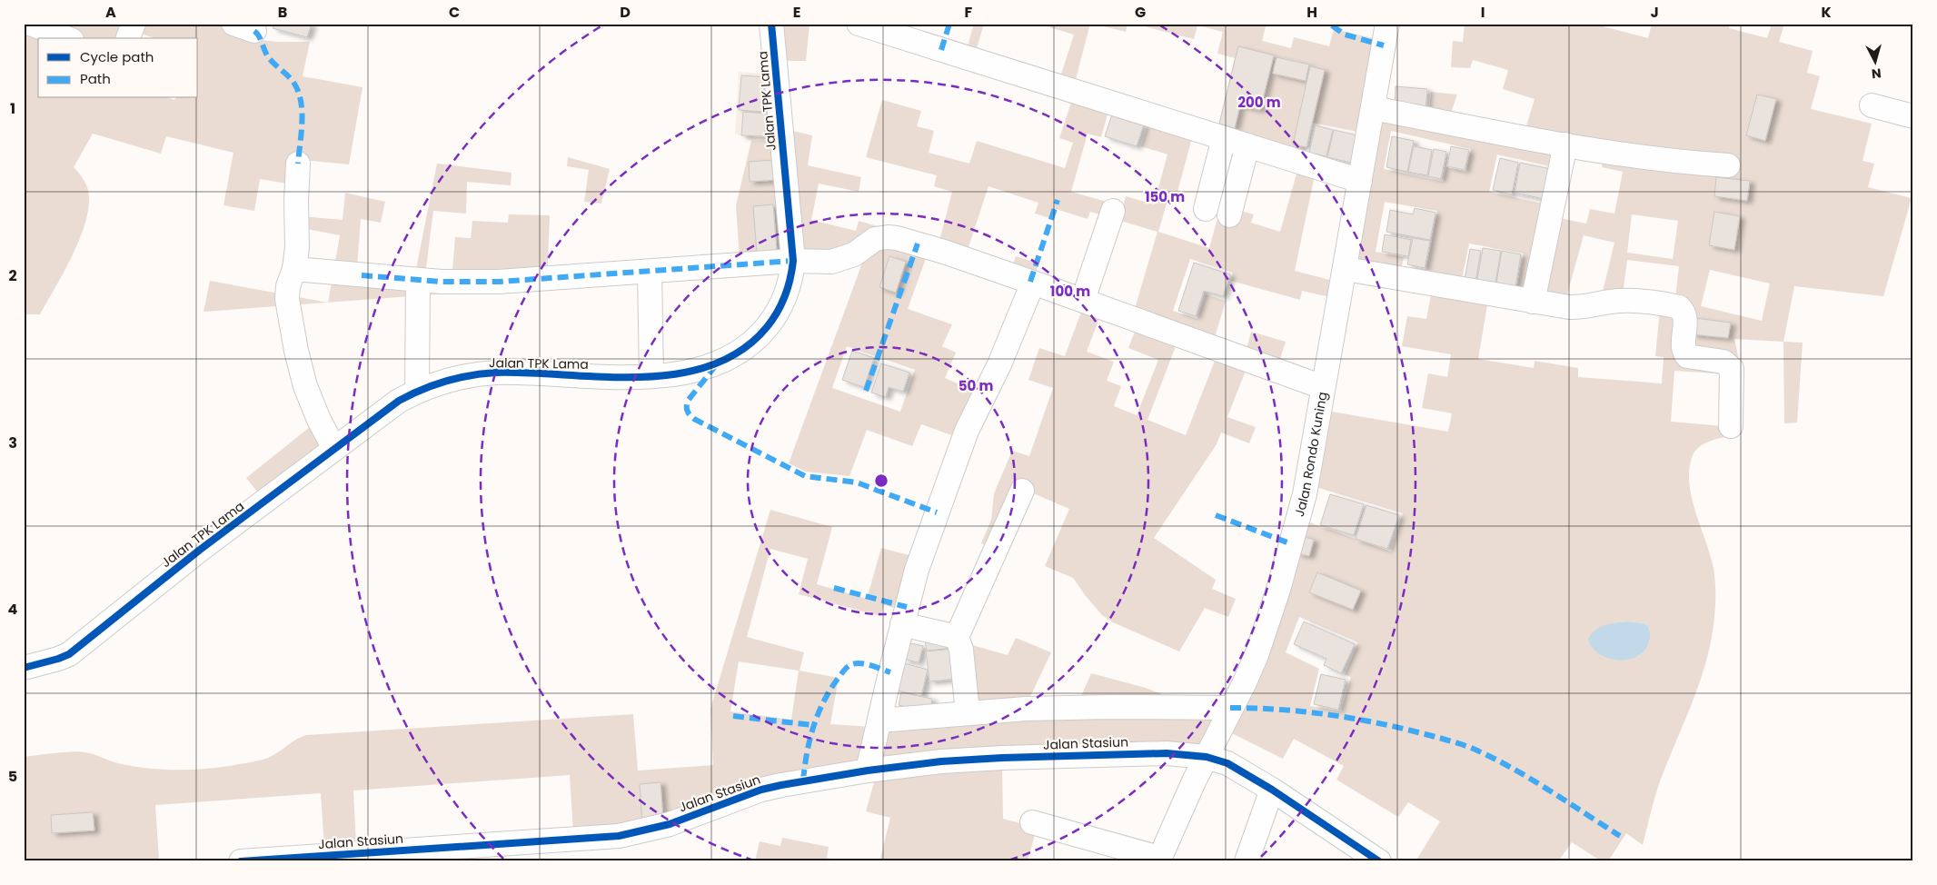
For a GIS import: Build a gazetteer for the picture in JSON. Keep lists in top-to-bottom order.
{
  "streets": {
    "street": ["Jalan TPK Lama", "Jalan Rondo Kuning", "Jalan Stasiun"]
  },
  "crossings": [
    ["Jalan Rondo Kuning", "Jalan Stasiun"]
  ],
  "legend": ["Cycle path", "Path"],
  "north": "bottom",
  "grid": {
    "columns": [
      "A",
      "B",
      "C",
      "D",
      "E",
      "F",
      "G",
      "H",
      "I",
      "J",
      "K"
    ],
    "rows": [
      "1",
      "2",
      "3",
      "4",
      "5"
    ]
  },
  "rings": [
    "200 m",
    "150 m",
    "100 m",
    "50 m"
  ]
}
